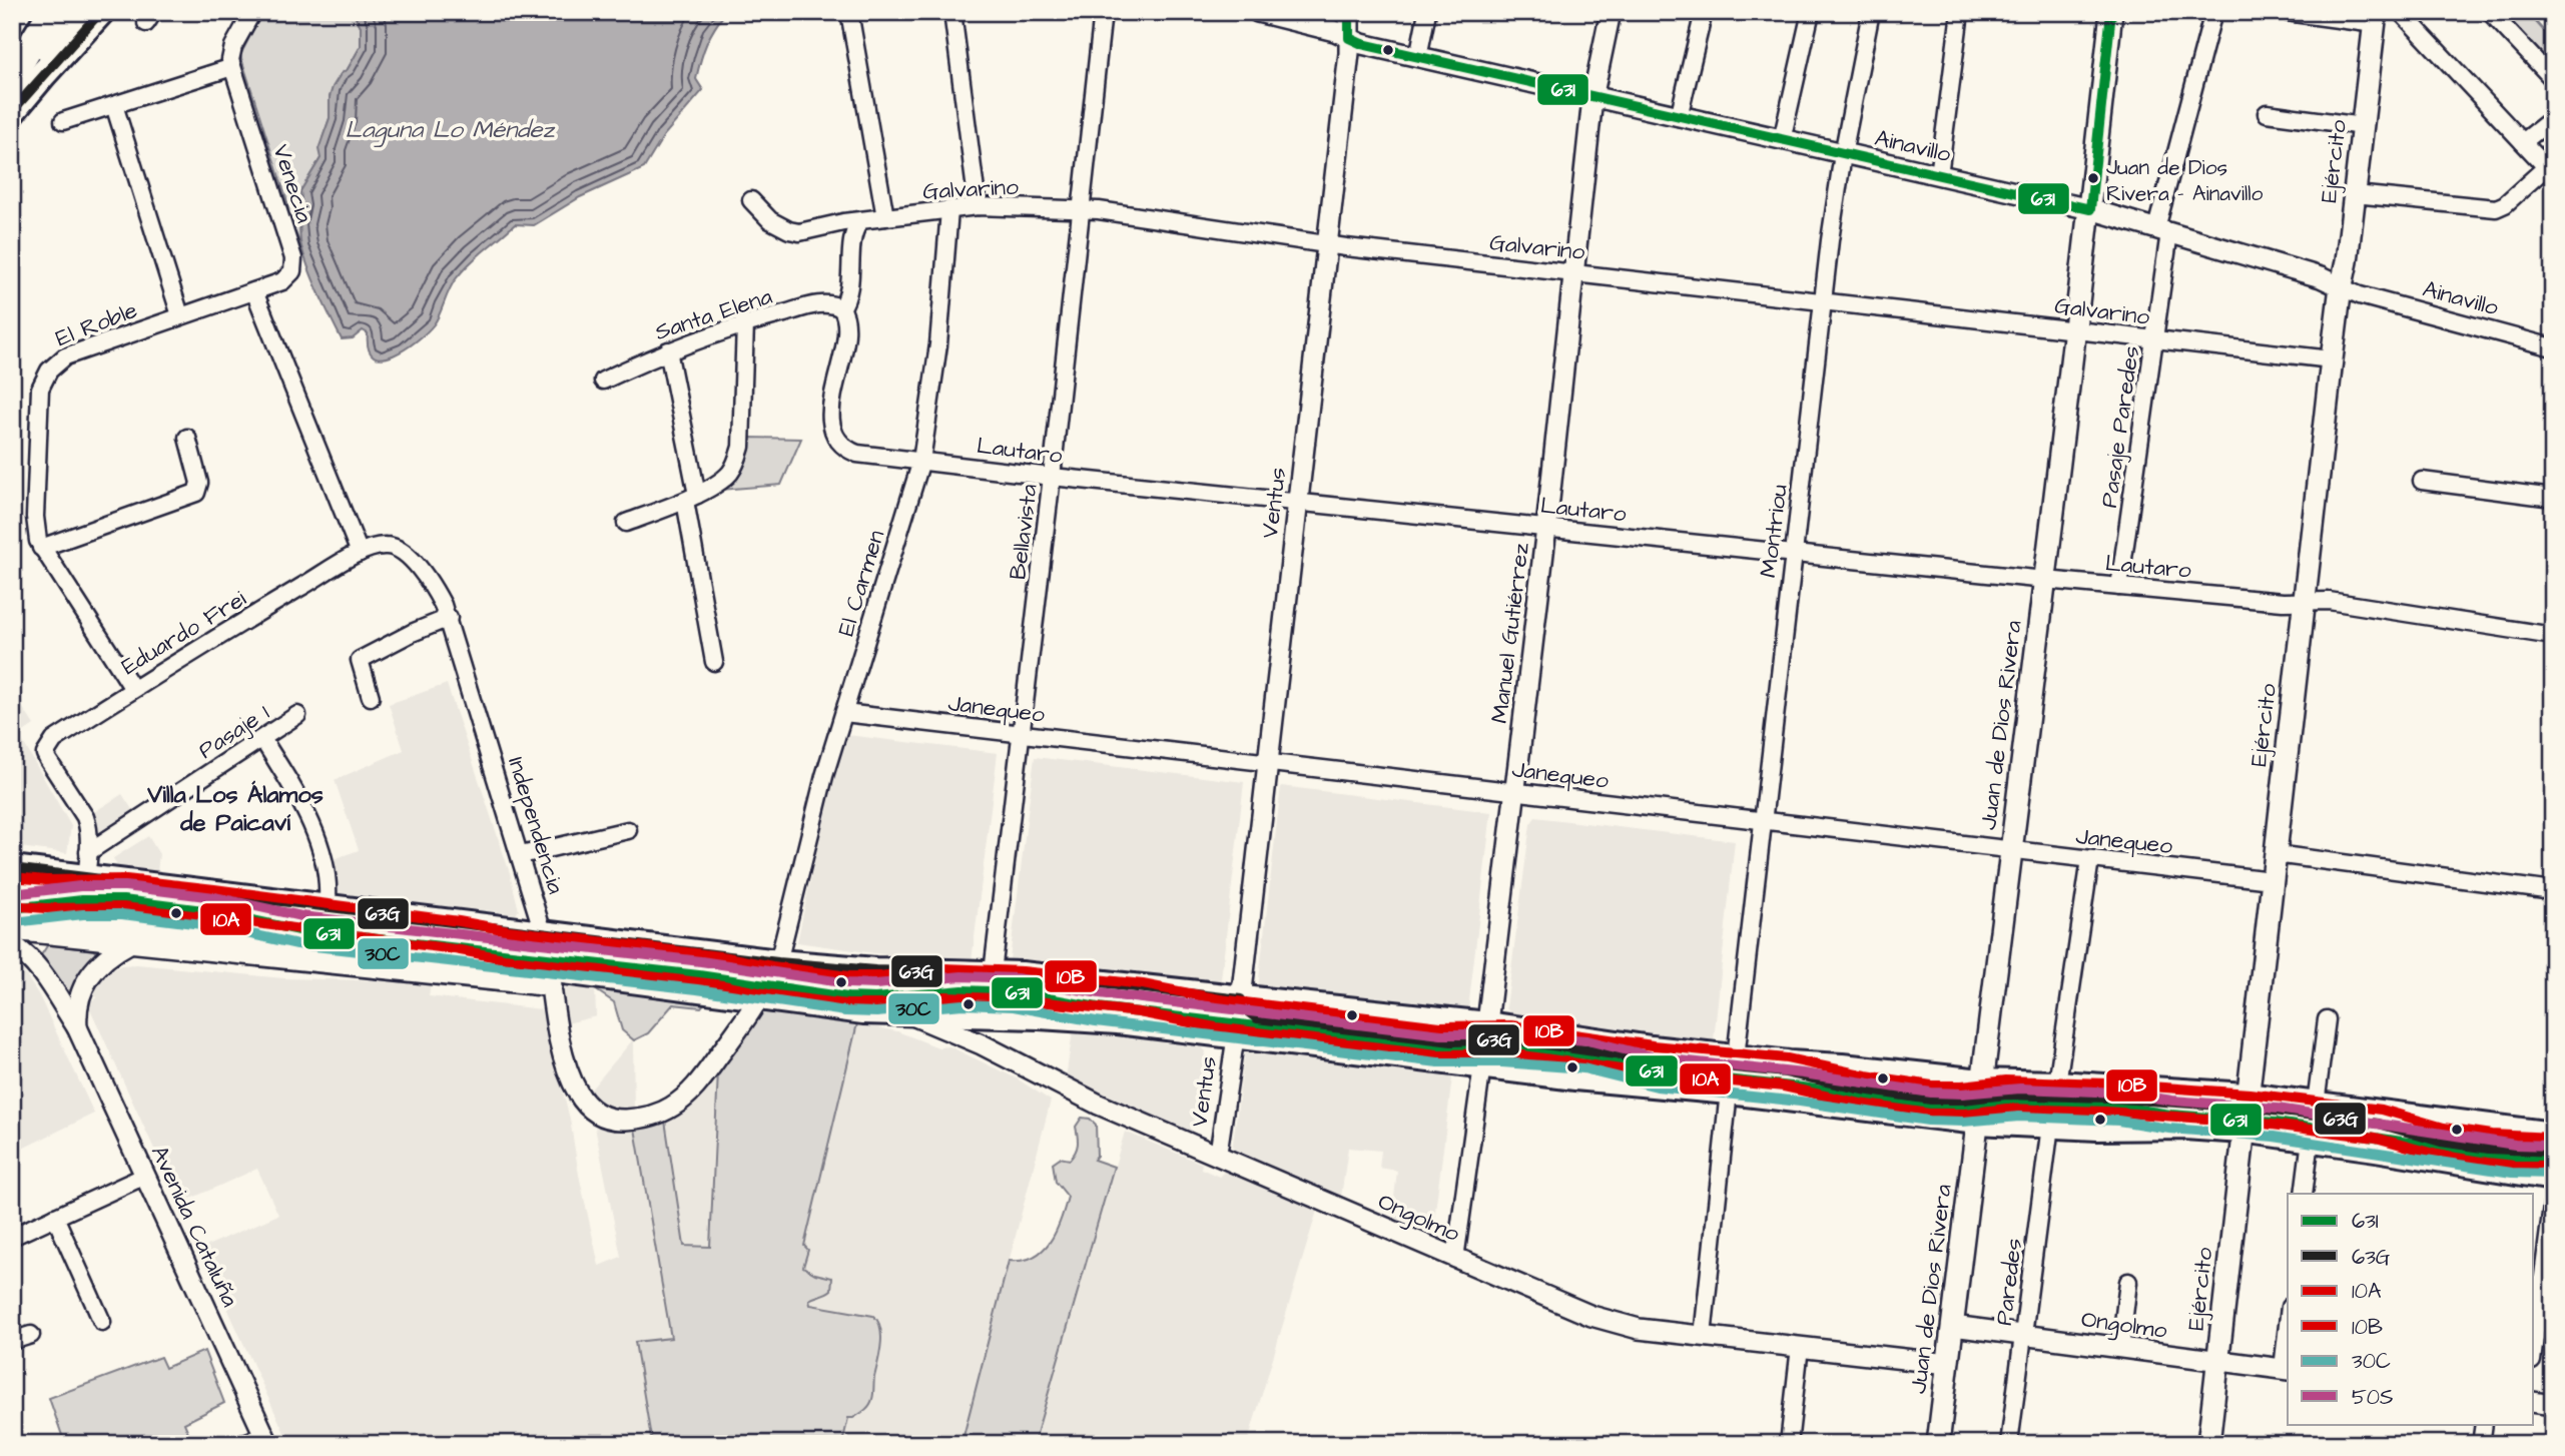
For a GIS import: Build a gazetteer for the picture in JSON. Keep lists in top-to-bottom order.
{
  "streets": {
    "main road": ["Ejército", "Juan de Dios Rivera"],
    "street": [
      "Ainavillo",
      "Venecia",
      "Galvarino",
      "Santa Elena",
      "El Roble",
      "Pasaje Paredes",
      "Lautaro",
      "Ventus",
      "Montriou",
      "Bellavista",
      "El Carmen",
      "Eduardo Frei",
      "Manuel Gutiérrez",
      "Janequeo",
      "Pasaje 1",
      "Independencia",
      "Ongolmo",
      "Avenida Cataluña",
      "Paredes"
    ]
  },
  "crossings": [
    ["Ainavillo", "Ejército"],
    ["Ainavillo", "Pasaje Paredes"],
    ["Ainavillo", "Ventus"],
    ["Ainavillo", "Montriou"],
    ["Ainavillo", "Manuel Gutiérrez"],
    ["Ainavillo", "Juan de Dios Rivera"],
    ["Ejército", "Galvarino"],
    ["Ejército", "Lautaro"],
    ["Ejército", "Janequeo"],
    ["Ejército", "Ongolmo"],
    ["Venecia", "El Roble"],
    ["Galvarino", "Pasaje Paredes"],
    ["Galvarino", "Lautaro"],
    ["Galvarino", "Ventus"],
    ["Galvarino", "Montriou"],
    ["Galvarino", "Bellavista"],
    ["Galvarino", "El Carmen"],
    ["Galvarino", "Manuel Gutiérrez"],
    ["Galvarino", "Juan de Dios Rivera"],
    ["Santa Elena", "Lautaro"],
    ["El Roble", "Eduardo Frei"],
    ["Pasaje Paredes", "Lautaro"],
    ["Lautaro", "Ventus"],
    ["Lautaro", "Montriou"],
    ["Lautaro", "Bellavista"],
    ["Lautaro", "El Carmen"],
    ["Lautaro", "Manuel Gutiérrez"],
    ["Lautaro", "Juan de Dios Rivera"],
    ["Ventus", "Janequeo"],
    ["Ventus", "Ongolmo"],
    ["Montriou", "Janequeo"],
    ["Bellavista", "Janequeo"],
    ["El Carmen", "Janequeo"],
    ["Eduardo Frei", "Pasaje 1"],
    ["Eduardo Frei", "Independencia"],
    ["Manuel Gutiérrez", "Janequeo"],
    ["Manuel Gutiérrez", "Ongolmo"],
    ["Janequeo", "Juan de Dios Rivera"],
    ["Juan de Dios Rivera", "Ongolmo"],
    ["Ongolmo", "Paredes"]
  ],
  "districts": ["Villa Los Álamos de Paicaví"],
  "water": ["Laguna Lo Méndez"],
  "places": ["Juan de Dios Rivera - Ainavillo"],
  "lines": [
    "transit line 63I",
    "transit line 63G",
    "transit line 10B",
    "transit line 50S",
    "transit line 10A",
    "transit line 30C"
  ],
  "legend": [
    "63I",
    "63G",
    "10A",
    "10B",
    "30C",
    "50S"
  ]
}
